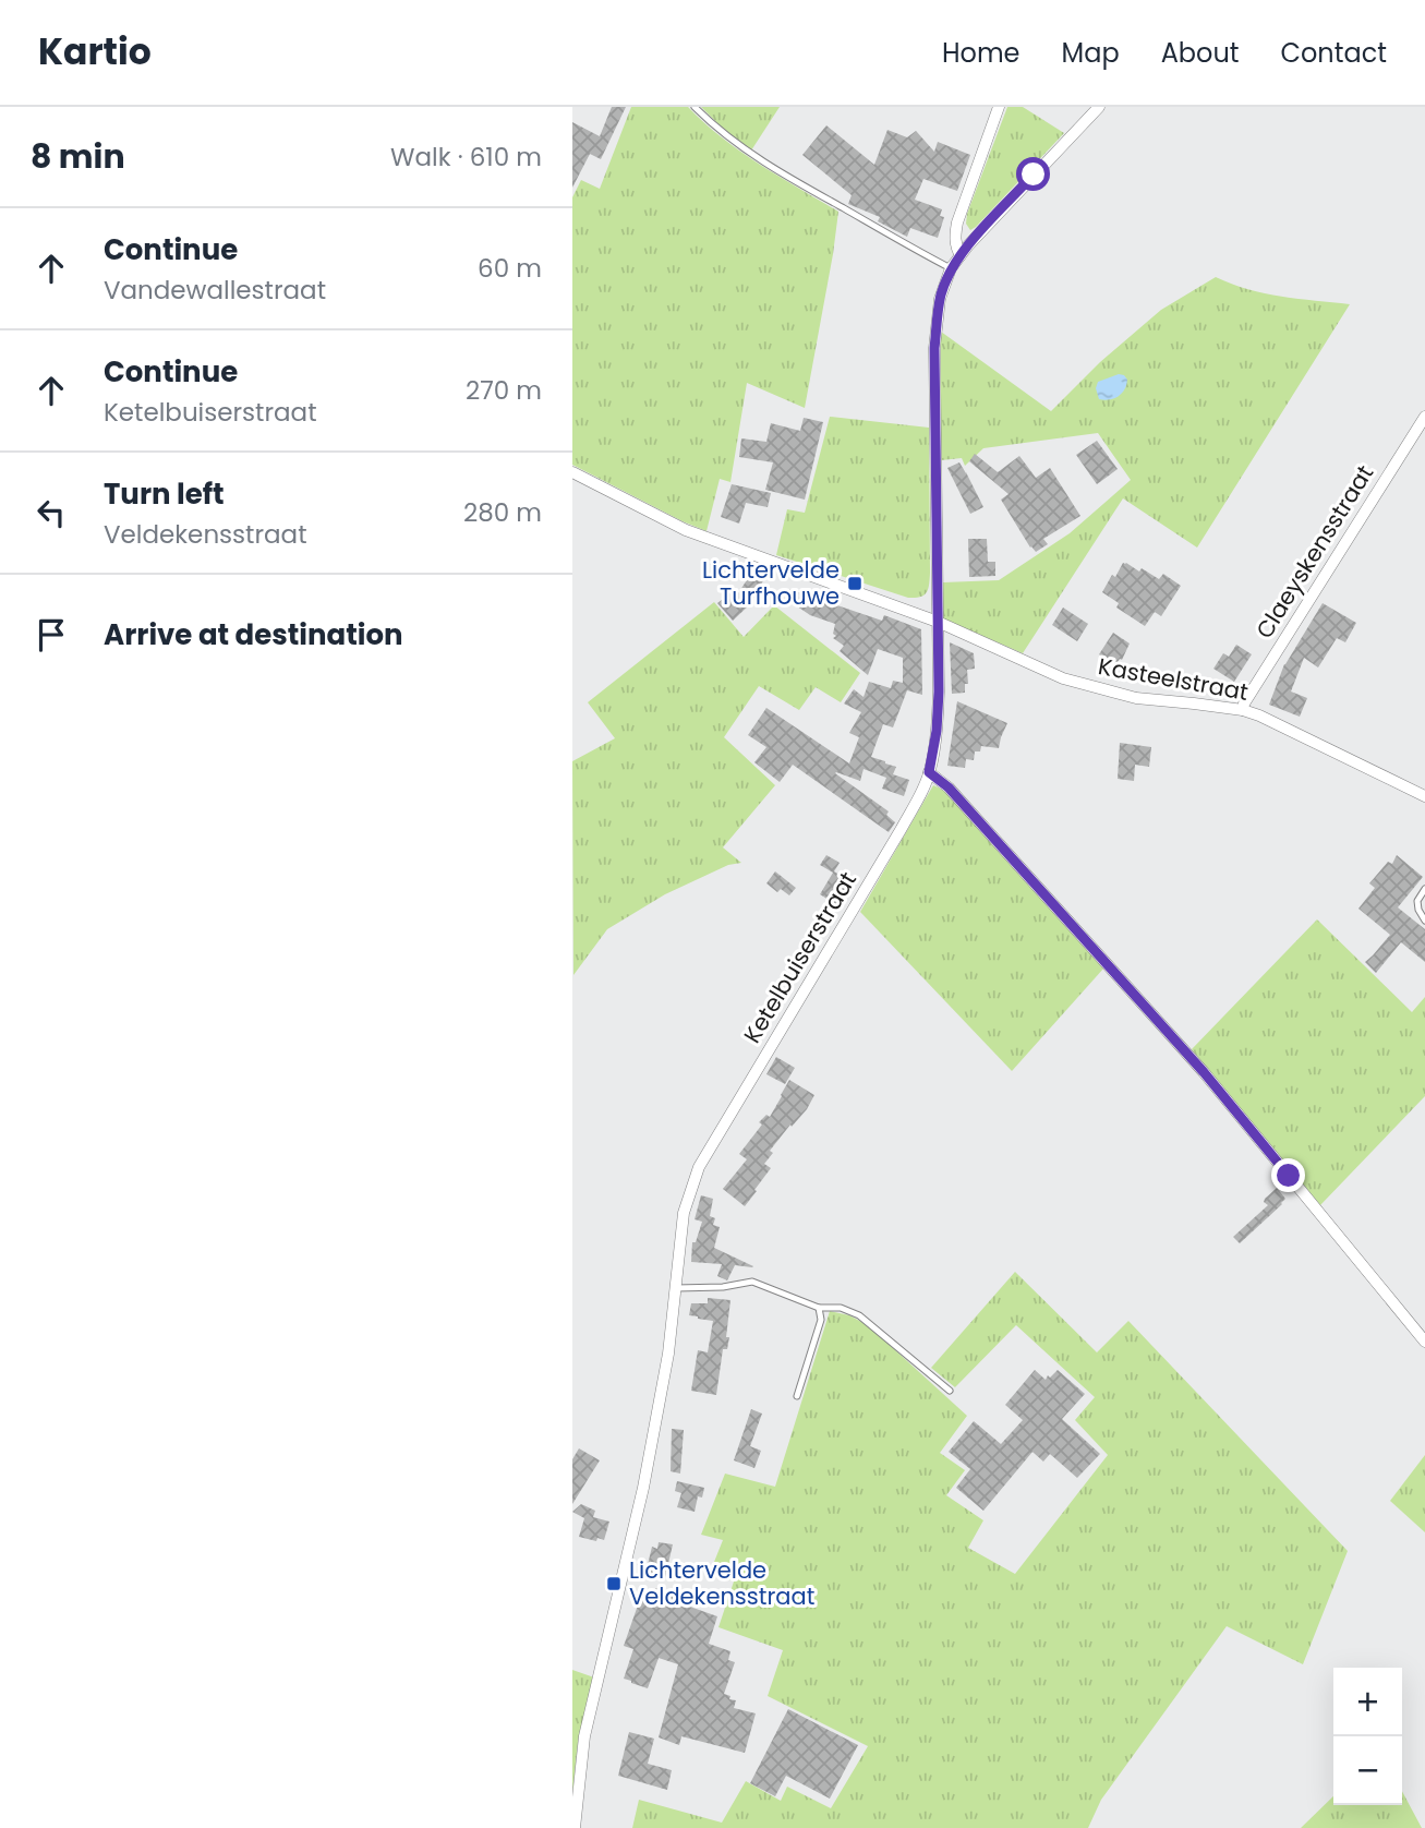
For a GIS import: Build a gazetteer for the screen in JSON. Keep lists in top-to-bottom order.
{
  "streets": {
    "street": ["Claeyskensstraat", "Kasteelstraat", "Ketelbuiserstraat"]
  },
  "crossings": [
    ["Claeyskensstraat", "Kasteelstraat"],
    ["Kasteelstraat", "Ketelbuiserstraat"]
  ],
  "places": {
    "transit": ["Lichtervelde Turfhouwe", "Lichtervelde Veldekensstraat"]
  },
  "page": {
    "header": "Kartio",
    "nav": [
      "Home",
      "Map",
      "About",
      "Contact"
    ],
    "heading": ["8 min", "Walk · 610 m"],
    "list": [
      ["Continue", "Vandewallestraat", "60 m"],
      ["Continue", "Ketelbuiserstraat", "270 m"],
      ["Turn left", "Veldekensstraat", "280 m"],
      "Arrive at destination"
    ],
    "map_buttons": ["+", "−"]
  }
}
